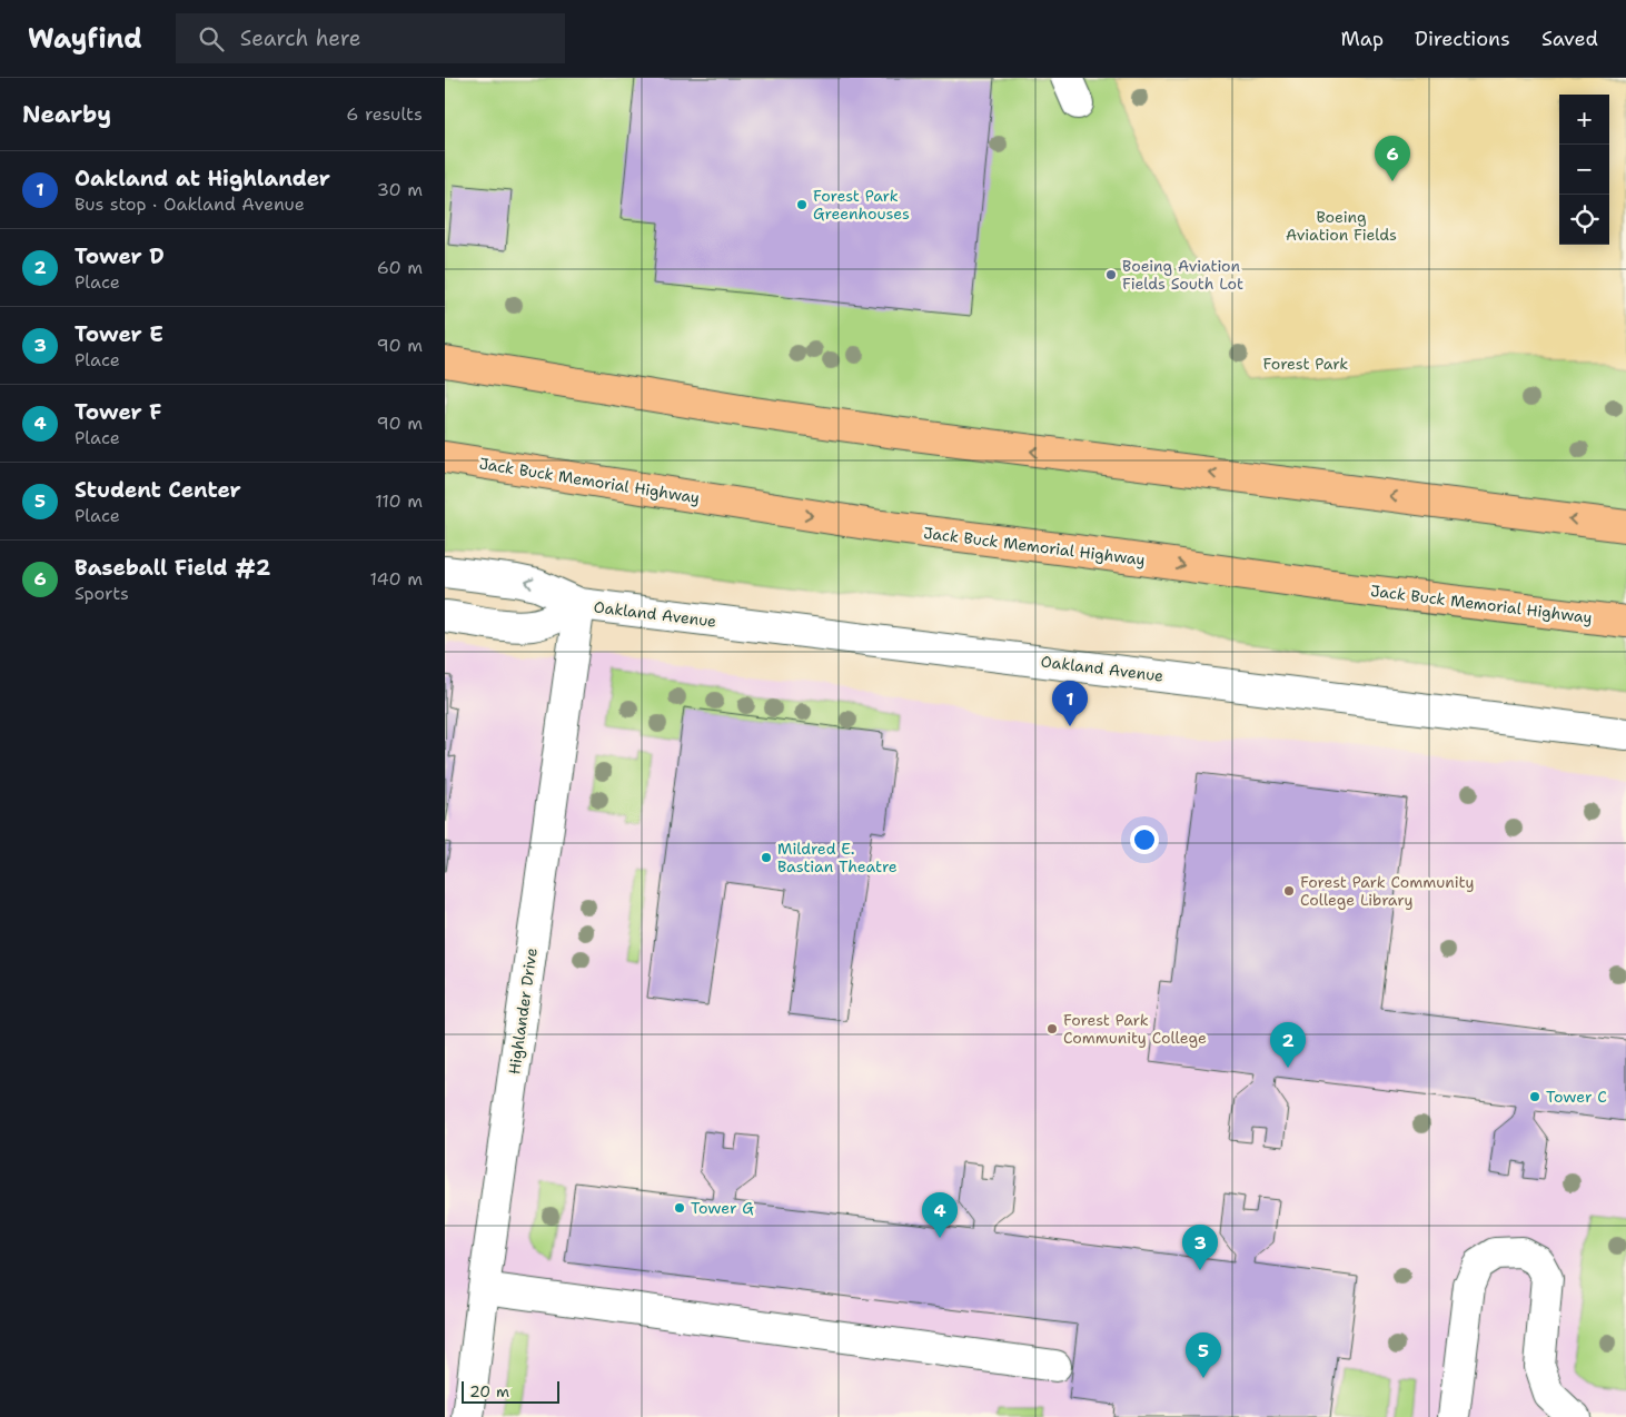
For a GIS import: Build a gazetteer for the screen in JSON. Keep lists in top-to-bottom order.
{
  "streets": {
    "highway": ["Jack Buck Memorial Highway"],
    "street": ["Oakland Avenue", "Highlander Drive"]
  },
  "crossings": [
    ["Oakland Avenue", "Highlander Drive"]
  ],
  "parks": ["Boeing Aviation Fields", "Forest Park"],
  "places": [
    "Forest Park Greenhouses",
    "Boeing Aviation Fields South Lot",
    "Mildred E. Bastian Theatre",
    "Forest Park Community College Library",
    "Forest Park Community College",
    "Tower C",
    "Tower G"
  ],
  "scale_bar": "20 m",
  "page": {
    "header": "Wayfind",
    "search": "Search here",
    "nav": ["Map", "Directions", "Saved"],
    "heading": ["Nearby", "6 results"],
    "map_buttons": ["+", "−"],
    "pins": [
      "6",
      "1",
      "2",
      "4",
      "3",
      "5"
    ],
    "list": [
      {
        "mark": "1",
        "name": "Oakland at Highlander",
        "note": "Bus stop · Oakland Avenue",
        "value": "30 m"
      },
      {
        "mark": "2",
        "name": "Tower D",
        "note": "Place",
        "value": "60 m"
      },
      {
        "mark": "3",
        "name": "Tower E",
        "note": "Place",
        "value": "90 m"
      },
      {
        "mark": "4",
        "name": "Tower F",
        "note": "Place",
        "value": "90 m"
      },
      {
        "mark": "5",
        "name": "Student Center",
        "note": "Place",
        "value": "110 m"
      },
      {
        "mark": "6",
        "name": "Baseball Field #2",
        "note": "Sports",
        "value": "140 m"
      }
    ],
    "scale": "20 m"
  }
}
